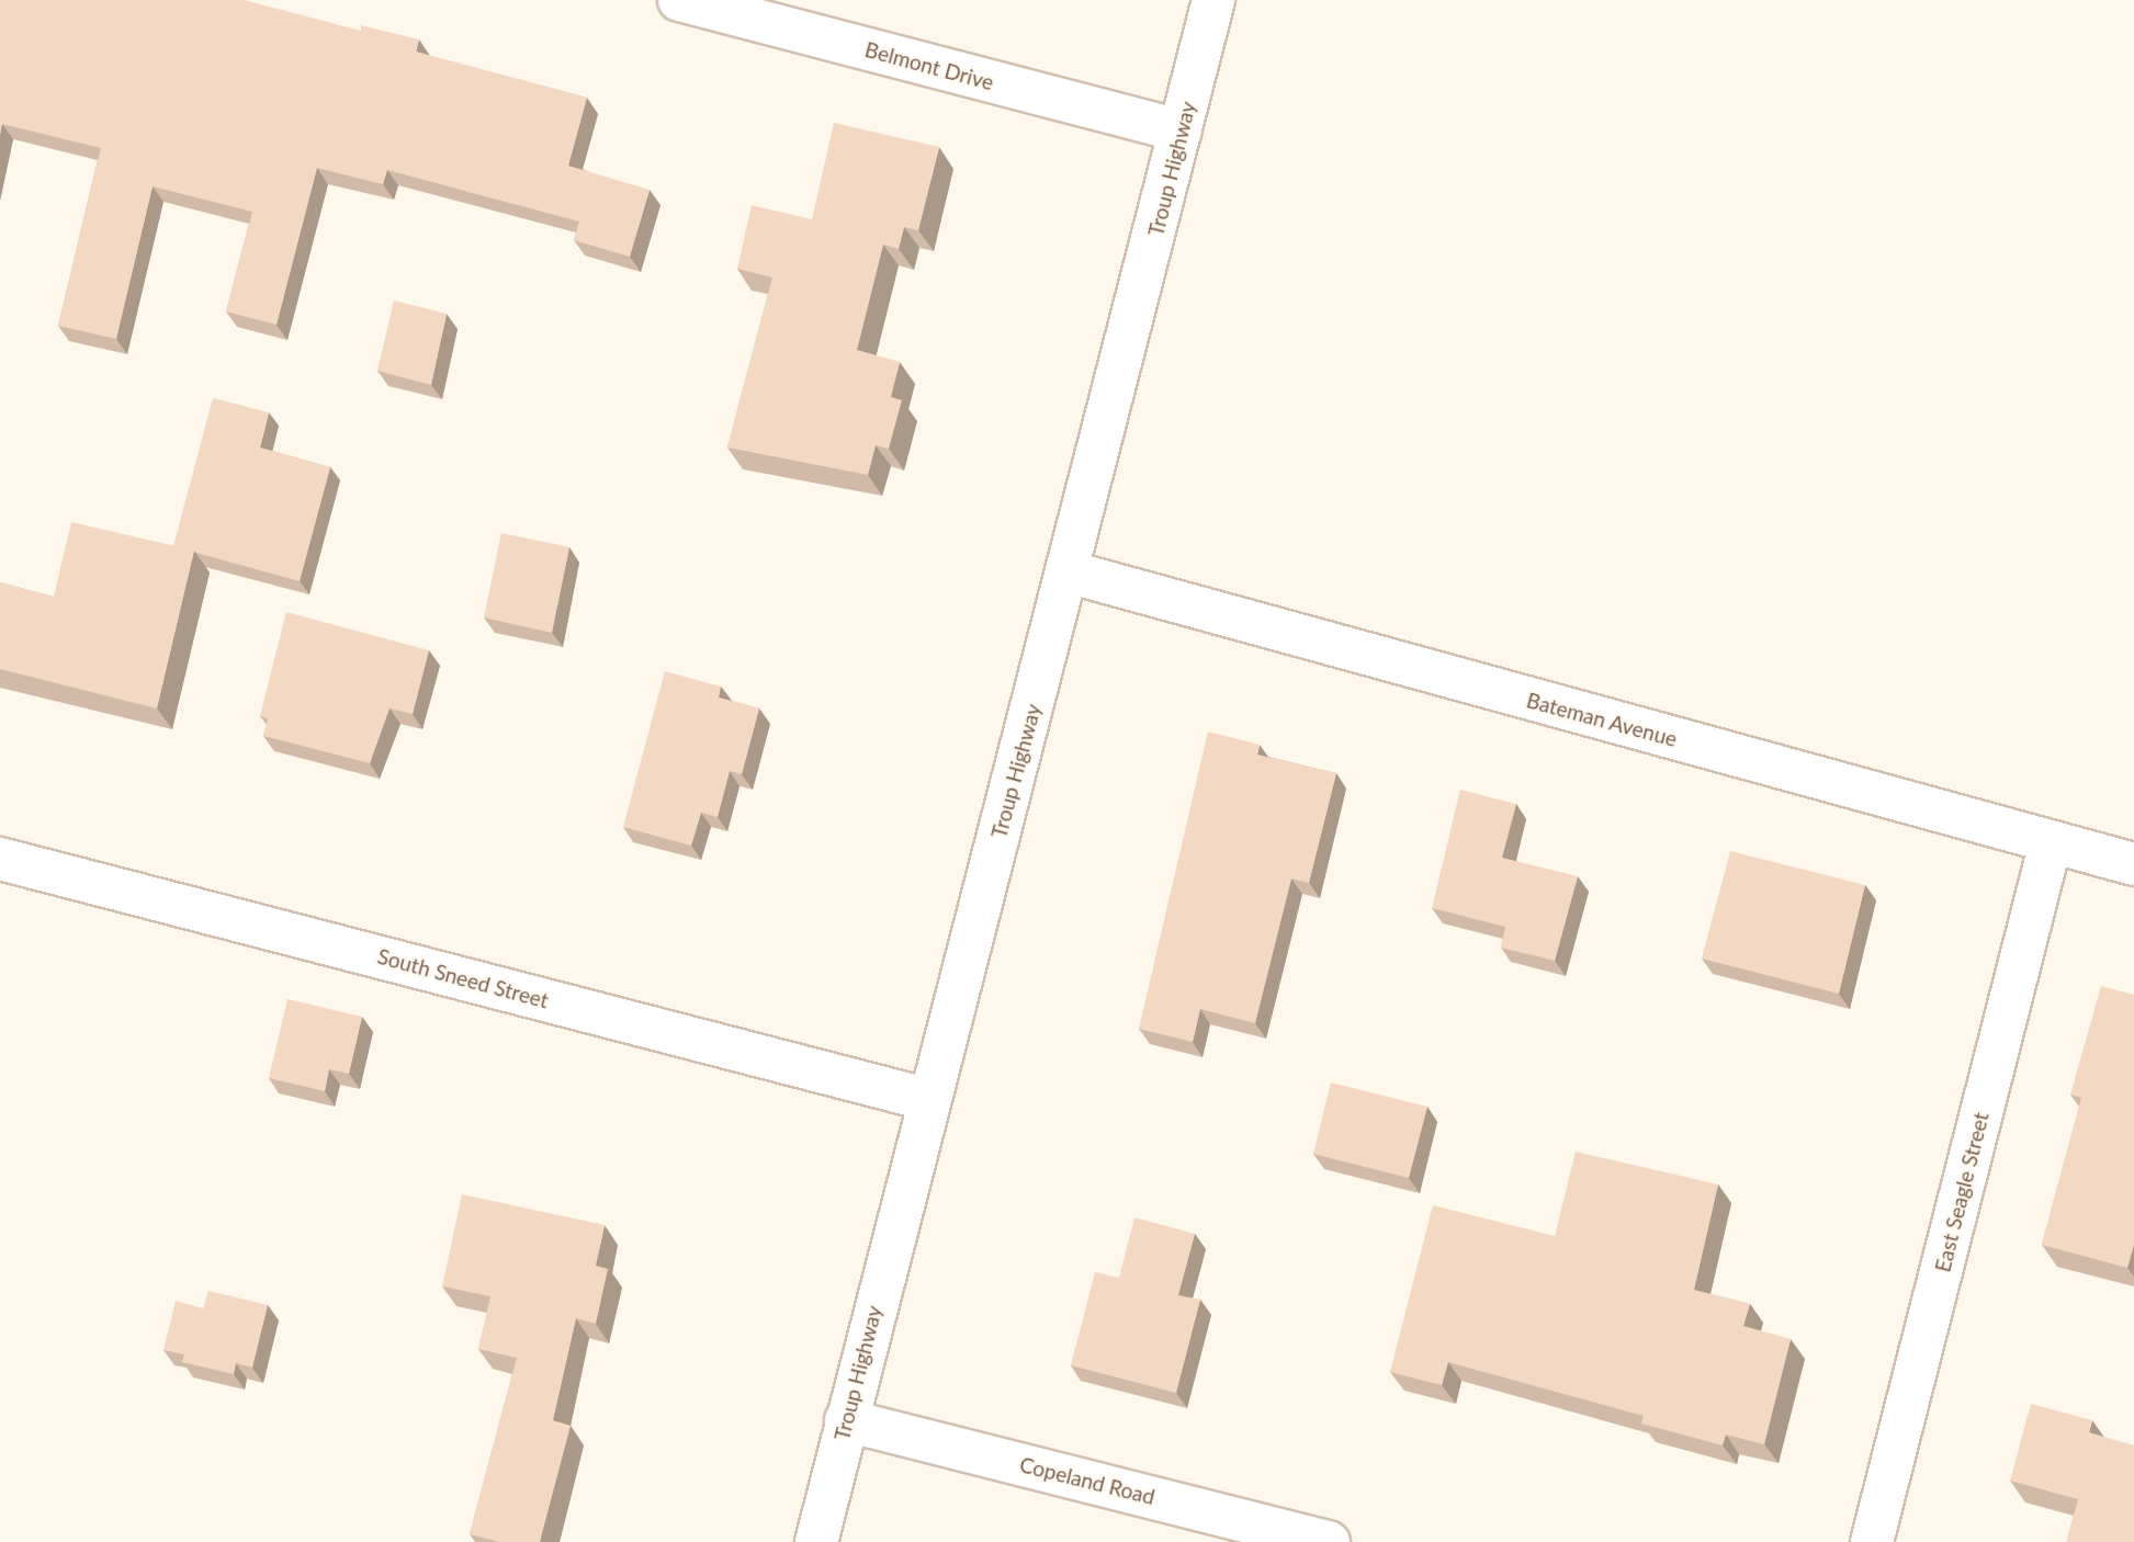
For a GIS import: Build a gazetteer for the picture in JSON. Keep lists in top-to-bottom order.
{
  "streets": {
    "street": [
      "Belmont Drive",
      "Troup Highway",
      "Bateman Avenue",
      "South Sneed Street",
      "East Seagle Street",
      "Copeland Road"
    ]
  },
  "crossings": [
    ["Belmont Drive", "Troup Highway"],
    ["Troup Highway", "Bateman Avenue"],
    ["Troup Highway", "South Sneed Street"],
    ["Troup Highway", "Copeland Road"],
    ["Bateman Avenue", "East Seagle Street"]
  ]
}
